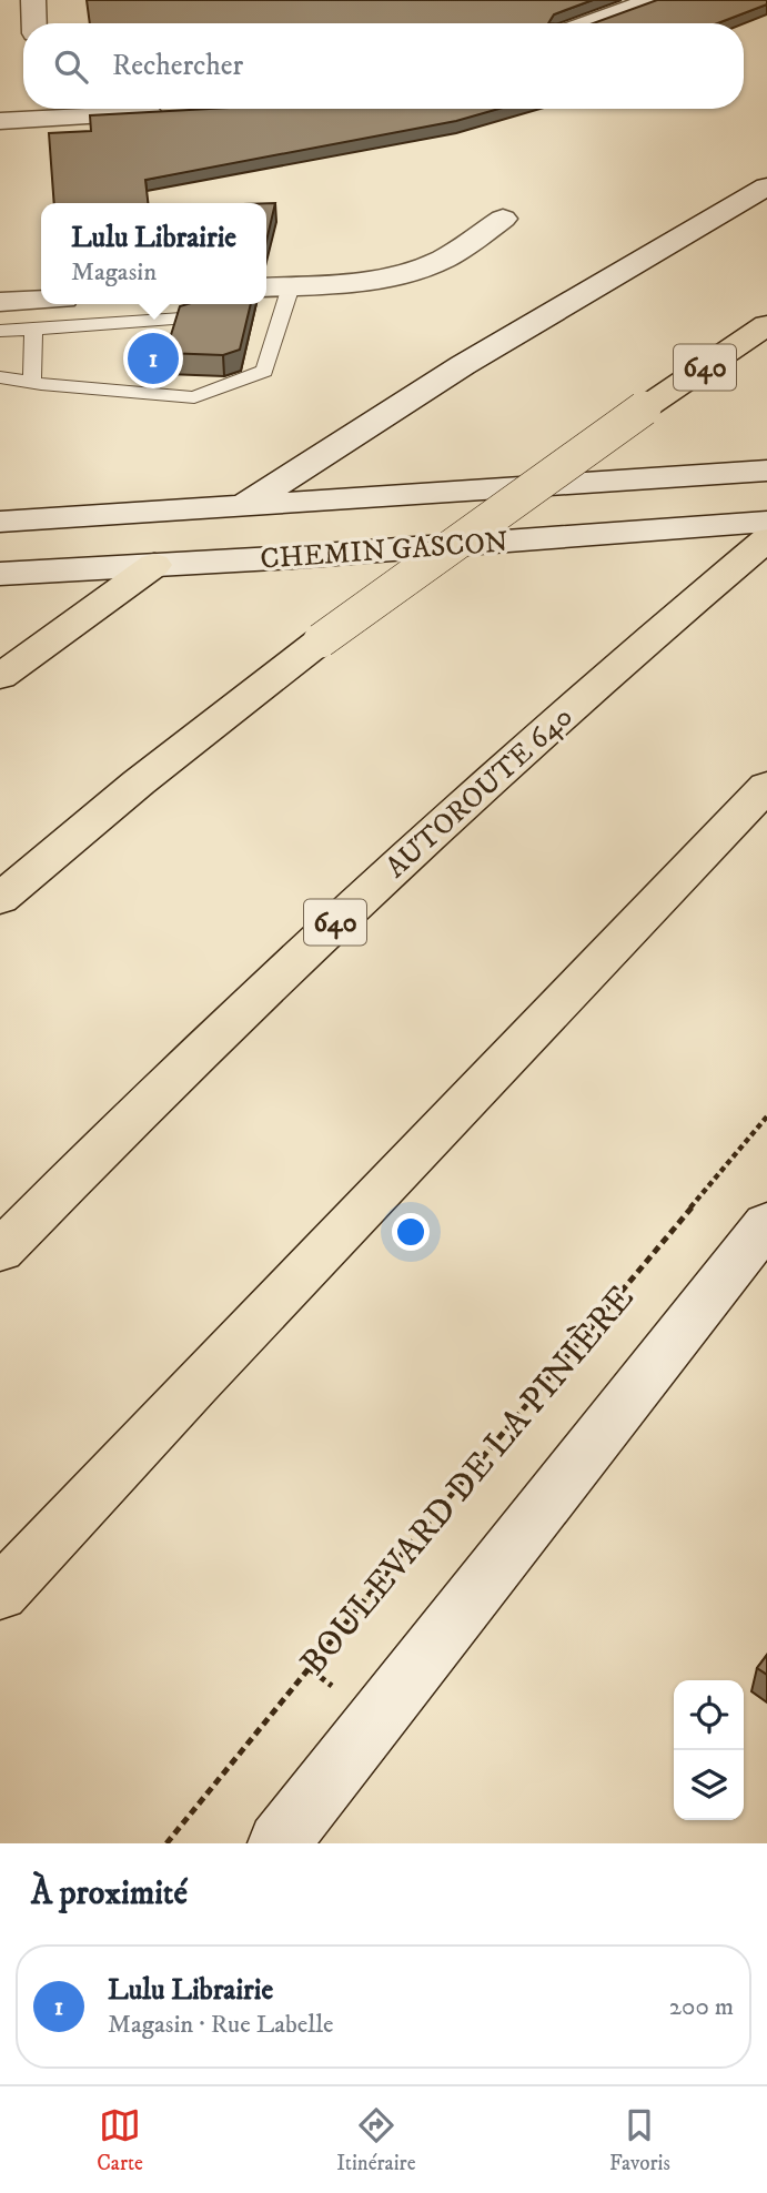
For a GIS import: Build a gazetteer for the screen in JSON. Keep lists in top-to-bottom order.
{
  "streets": {
    "highway": ["640", "AUTOROUTE 640"],
    "main road": ["CHEMIN GASCON"],
    "path": ["BOULEVARD DE LA PINIÈRE"]
  },
  "page": {
    "search": "Rechercher",
    "popup": ["Lulu Librairie", "Magasin"],
    "pins": "1",
    "heading": "À proximité",
    "list": [
      {
        "mark": "1",
        "name": "Lulu Librairie",
        "note": "Magasin · Rue Labelle",
        "value": "200 m"
      }
    ],
    "nav": ["Carte", "Itinéraire", "Favoris"]
  }
}
